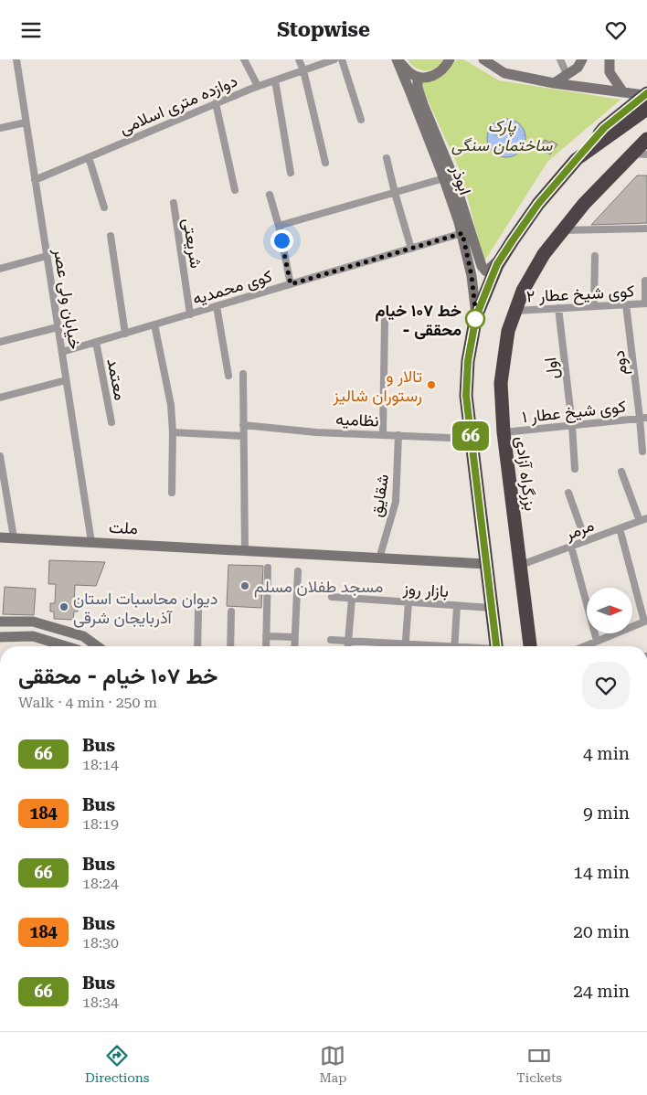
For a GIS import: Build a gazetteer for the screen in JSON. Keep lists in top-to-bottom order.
{
  "streets": {
    "highway": ["بزرگراه آزادی"],
    "main road": ["ابوذر", "ملت"],
    "street": [
      "دوازده متری اسلامی",
      "شریعتی",
      "کوی محمدیه",
      "کوی شیخ عطار ۲",
      "خیابان ولی عصر",
      "دوم",
      "اول",
      "معتمد",
      "کوی شیخ عطار ۱",
      "نظامیه",
      "شقایق",
      "مرمر",
      "بازار روز"
    ]
  },
  "crossings": [
    ["دوازده متری اسلامی", "خیابان ولی عصر"],
    ["ابوذر", "کوی محمدیه"],
    ["شریعتی", "کوی محمدیه"],
    ["کوی محمدیه", "خیابان ولی عصر"],
    ["کوی محمدیه", "معتمد"],
    ["کوی شیخ عطار ۲", "دوم"],
    ["کوی شیخ عطار ۲", "اول"],
    ["کوی شیخ عطار ۲", "بزرگراه آزادی"],
    ["خیابان ولی عصر", "ملت"],
    ["دوم", "کوی شیخ عطار ۱"],
    ["اول", "کوی شیخ عطار ۱"],
    ["کوی شیخ عطار ۱", "بزرگراه آزادی"],
    ["نظامیه", "شقایق"],
    ["بزرگراه آزادی", "مرمر"],
    ["شقایق", "ملت"]
  ],
  "parks": ["پارک ساختمان سنگی"],
  "places": [
    "خط ۱۰۷ خیام - محققی",
    "تالار و رستوران شالیز",
    "مسجد طفلان مسلم",
    "دیوان محاسبات استان آذربایجان شرقی"
  ],
  "lines": ["bus line 66"],
  "north": "right",
  "page": {
    "header": "Stopwise",
    "on_map": "66",
    "heading": ["خط ۱۰۷ خیام - محققی", "Walk · 4 min · 250 m"],
    "list": [
      {
        "mark": "66",
        "name": "Bus",
        "note": "18:14",
        "value": "4 min"
      },
      {
        "mark": "184",
        "name": "Bus",
        "note": "18:19",
        "value": "9 min"
      },
      {
        "mark": "66",
        "name": "Bus",
        "note": "18:24",
        "value": "14 min"
      },
      {
        "mark": "184",
        "name": "Bus",
        "note": "18:30",
        "value": "20 min"
      },
      {
        "mark": "66",
        "name": "Bus",
        "note": "18:34",
        "value": "24 min"
      }
    ],
    "tabs": ["Directions", "Map", "Tickets"]
  }
}
